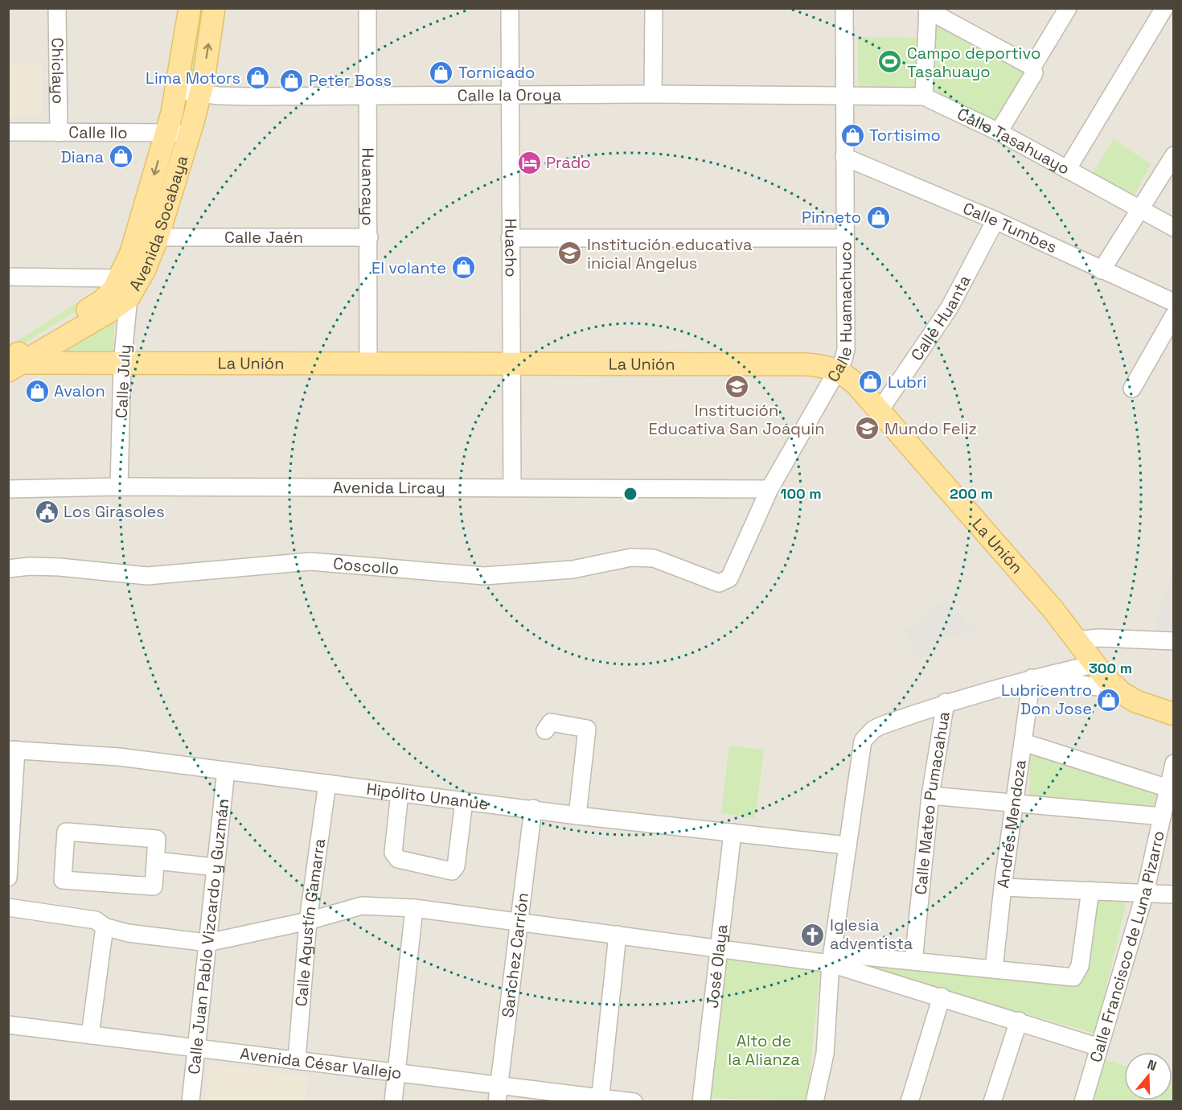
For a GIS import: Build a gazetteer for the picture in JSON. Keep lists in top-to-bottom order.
{
  "streets": {
    "main road": ["Avenida Socabaya", "La Unión"],
    "street": [
      "Chiclayo",
      "Calle la Oroya",
      "Calle Ilo",
      "Calle Tasahuayo",
      "Huancayo",
      "Calle Tumbes",
      "Calle Jaén",
      "Huacho",
      "Calle Huamachuco",
      "Calle Huanta",
      "Calle July",
      "Avenida Lircay",
      "Coscollo",
      "Hipólito Unanue",
      "Calle Mateo Pumacahua",
      "Andrés Mendoza",
      "Calle Agustín Gamarra",
      "Calle Juan Pablo Vizcardo y Guzmán",
      "Calle Francisco de Luna Pizarro",
      "Sanchez Carrión",
      "José Olaya",
      "Avenida César Vallejo"
    ]
  },
  "crossings": [
    ["Chiclayo", "Calle Ilo"],
    ["Calle la Oroya", "Calle Tasahuayo"],
    ["Calle la Oroya", "Huancayo"],
    ["Calle la Oroya", "Avenida Socabaya"],
    ["Calle la Oroya", "Huacho"],
    ["Calle la Oroya", "Calle Huamachuco"],
    ["Calle Ilo", "Avenida Socabaya"],
    ["Calle Tasahuayo", "Calle Huamachuco"],
    ["Huancayo", "Calle Jaén"],
    ["Huancayo", "La Unión"],
    ["Avenida Socabaya", "Calle Jaén"],
    ["Avenida Socabaya", "La Unión"],
    ["Avenida Socabaya", "Calle July"],
    ["Calle Tumbes", "Calle Huamachuco"],
    ["Calle Tumbes", "Calle Huanta"],
    ["Huacho", "La Unión"],
    ["Huacho", "Avenida Lircay"],
    ["Calle Huamachuco", "La Unión"],
    ["Calle Huamachuco", "Avenida Lircay"],
    ["Calle Huamachuco", "Coscollo"],
    ["Calle Huanta", "La Unión"],
    ["La Unión", "Calle July"],
    ["Calle July", "Avenida Lircay"],
    ["Hipólito Unanue", "Calle Agustín Gamarra"],
    ["Hipólito Unanue", "Calle Juan Pablo Vizcardo y Guzmán"],
    ["Hipólito Unanue", "Sanchez Carrión"],
    ["Hipólito Unanue", "José Olaya"],
    ["Calle Agustín Gamarra", "Avenida César Vallejo"],
    ["Calle Juan Pablo Vizcardo y Guzmán", "Avenida César Vallejo"],
    ["Sanchez Carrión", "Avenida César Vallejo"]
  ],
  "parks": ["Alto de la Alianza"],
  "places": {
    "sports": ["Campo deportivo Tasahuayo"],
    "shop": [
      "Tornicado",
      "Lima Motors",
      "Peter Boss",
      "Tortisimo",
      "Diana",
      "Pinneto",
      "El volante",
      "Lubri",
      "Avalon",
      "Lubricentro Don Jose"
    ],
    "hotel": ["Prado"],
    "school or university": ["Institución educativa inicial Angelus", "Institución Educativa San Joaquin", "Mundo Feliz"],
    "public building": ["Los Girasoles"],
    "church": ["Iglesia adventista"]
  },
  "north": "top",
  "rings": ["100 m", "200 m", "300 m"]
}
